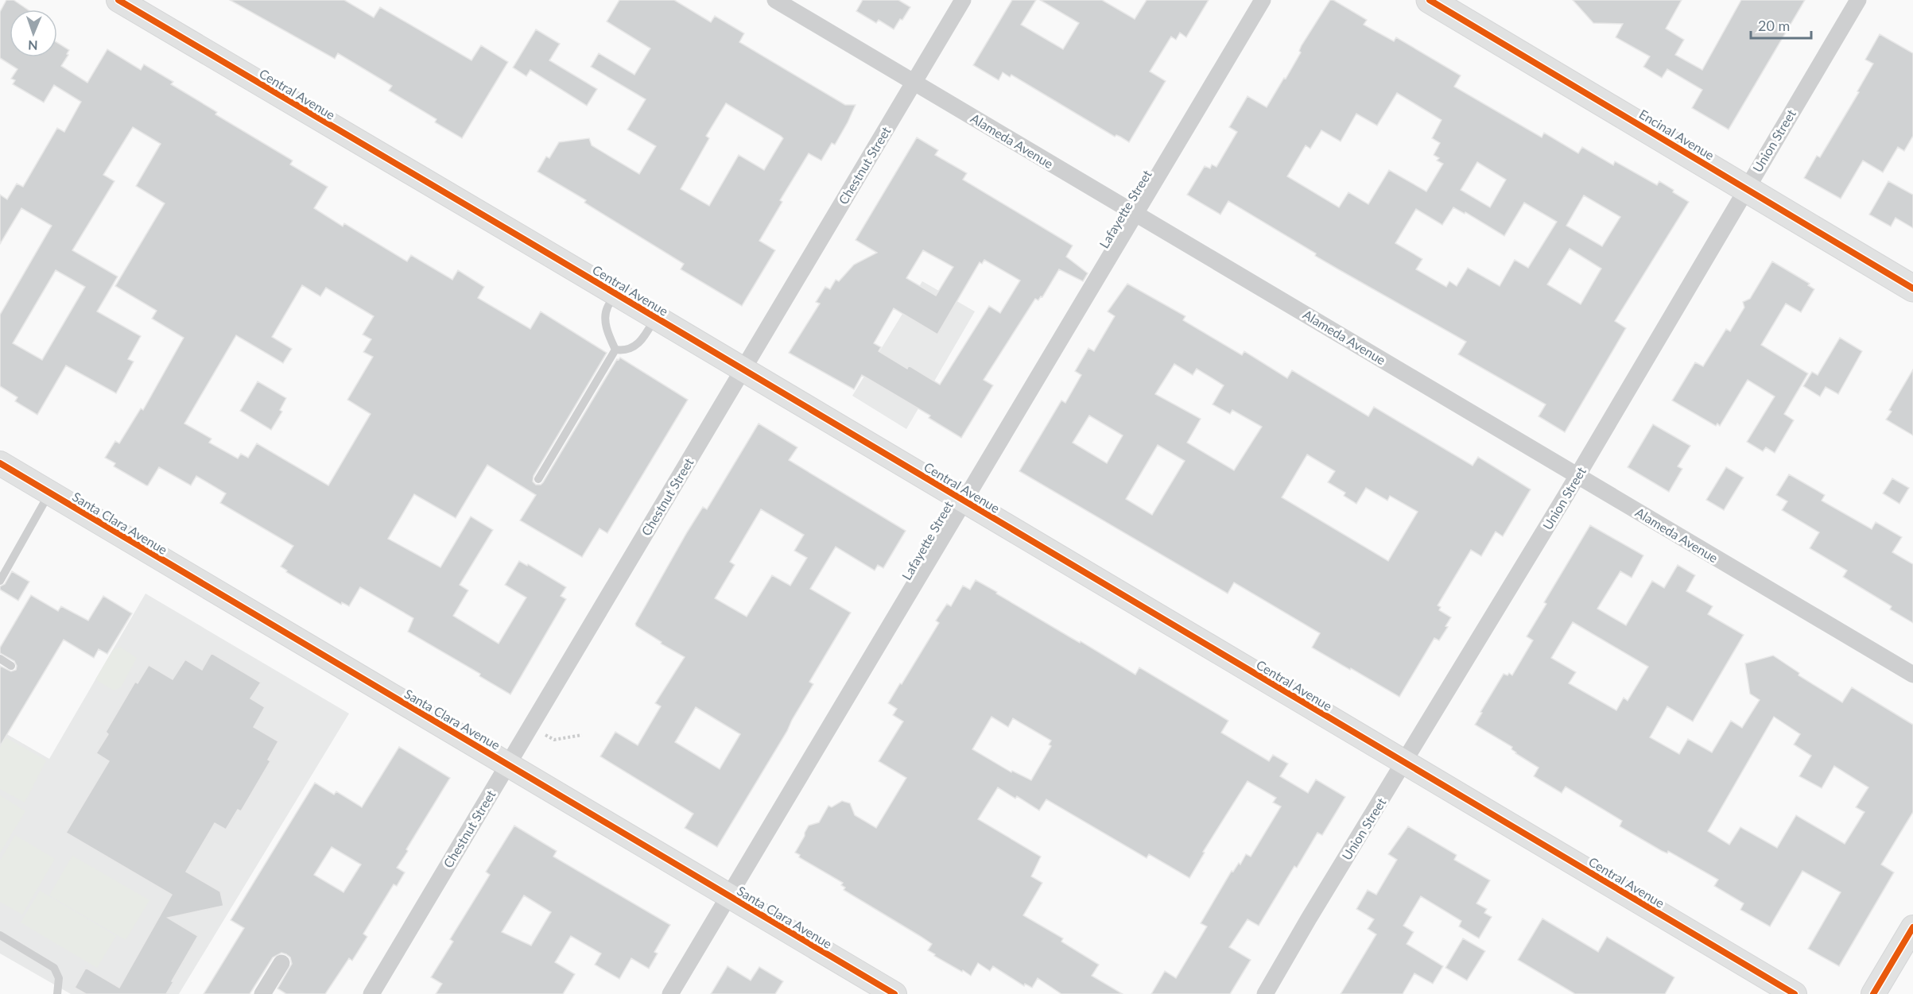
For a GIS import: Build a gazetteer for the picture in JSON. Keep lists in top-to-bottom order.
{
  "streets": {
    "main road": ["Encinal Avenue"],
    "street": [
      "Central Avenue",
      "Alameda Avenue",
      "Union Street",
      "Chestnut Street",
      "Lafayette Street",
      "Santa Clara Avenue"
    ]
  },
  "crossings": [
    ["Central Avenue", "Union Street"],
    ["Central Avenue", "Chestnut Street"],
    ["Central Avenue", "Lafayette Street"],
    ["Encinal Avenue", "Union Street"],
    ["Alameda Avenue", "Union Street"],
    ["Alameda Avenue", "Chestnut Street"],
    ["Alameda Avenue", "Lafayette Street"],
    ["Chestnut Street", "Santa Clara Avenue"],
    ["Lafayette Street", "Santa Clara Avenue"]
  ],
  "scale_bar": "20 m",
  "north": "bottom"
}
